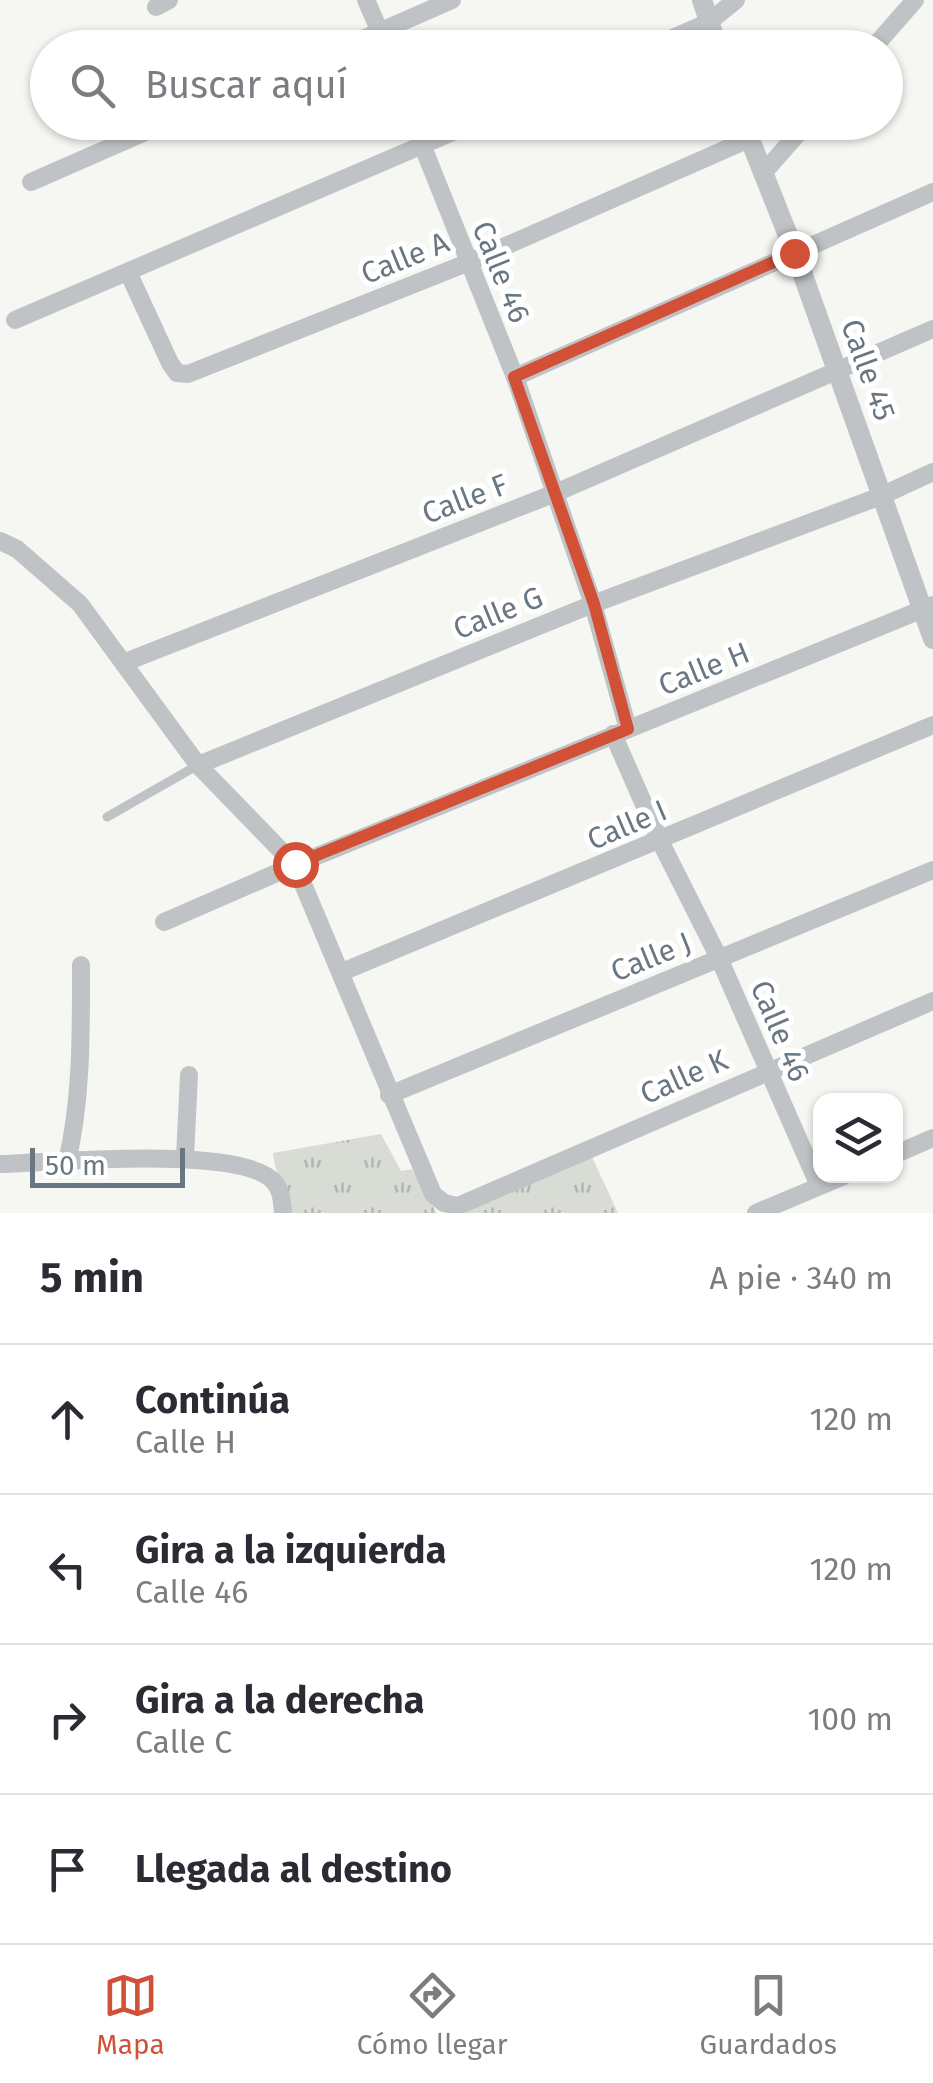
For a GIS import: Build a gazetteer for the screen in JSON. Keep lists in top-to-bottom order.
{
  "streets": {
    "street": [
      "Calle A",
      "Calle 46",
      "Calle 45",
      "Calle F",
      "Calle G",
      "Calle H",
      "Calle I",
      "Calle J",
      "Calle K"
    ]
  },
  "crossings": [
    ["Calle A", "Calle 46"],
    ["Calle 46", "Calle F"],
    ["Calle 46", "Calle G"],
    ["Calle 46", "Calle H"],
    ["Calle 46", "Calle I"],
    ["Calle 46", "Calle J"],
    ["Calle 46", "Calle K"],
    ["Calle 45", "Calle F"],
    ["Calle 45", "Calle G"],
    ["Calle 45", "Calle H"],
    ["Calle J", "Calle K"]
  ],
  "scale_bar": "50 m",
  "page": {
    "search": "Buscar aquí",
    "scale": "50 m",
    "heading": ["5 min", "A pie · 340 m"],
    "list": [
      ["Continúa", "Calle H", "120 m"],
      ["Gira a la izquierda", "Calle 46", "120 m"],
      ["Gira a la derecha", "Calle C", "100 m"],
      "Llegada al destino"
    ],
    "nav": ["Mapa", "Cómo llegar", "Guardados"]
  }
}
